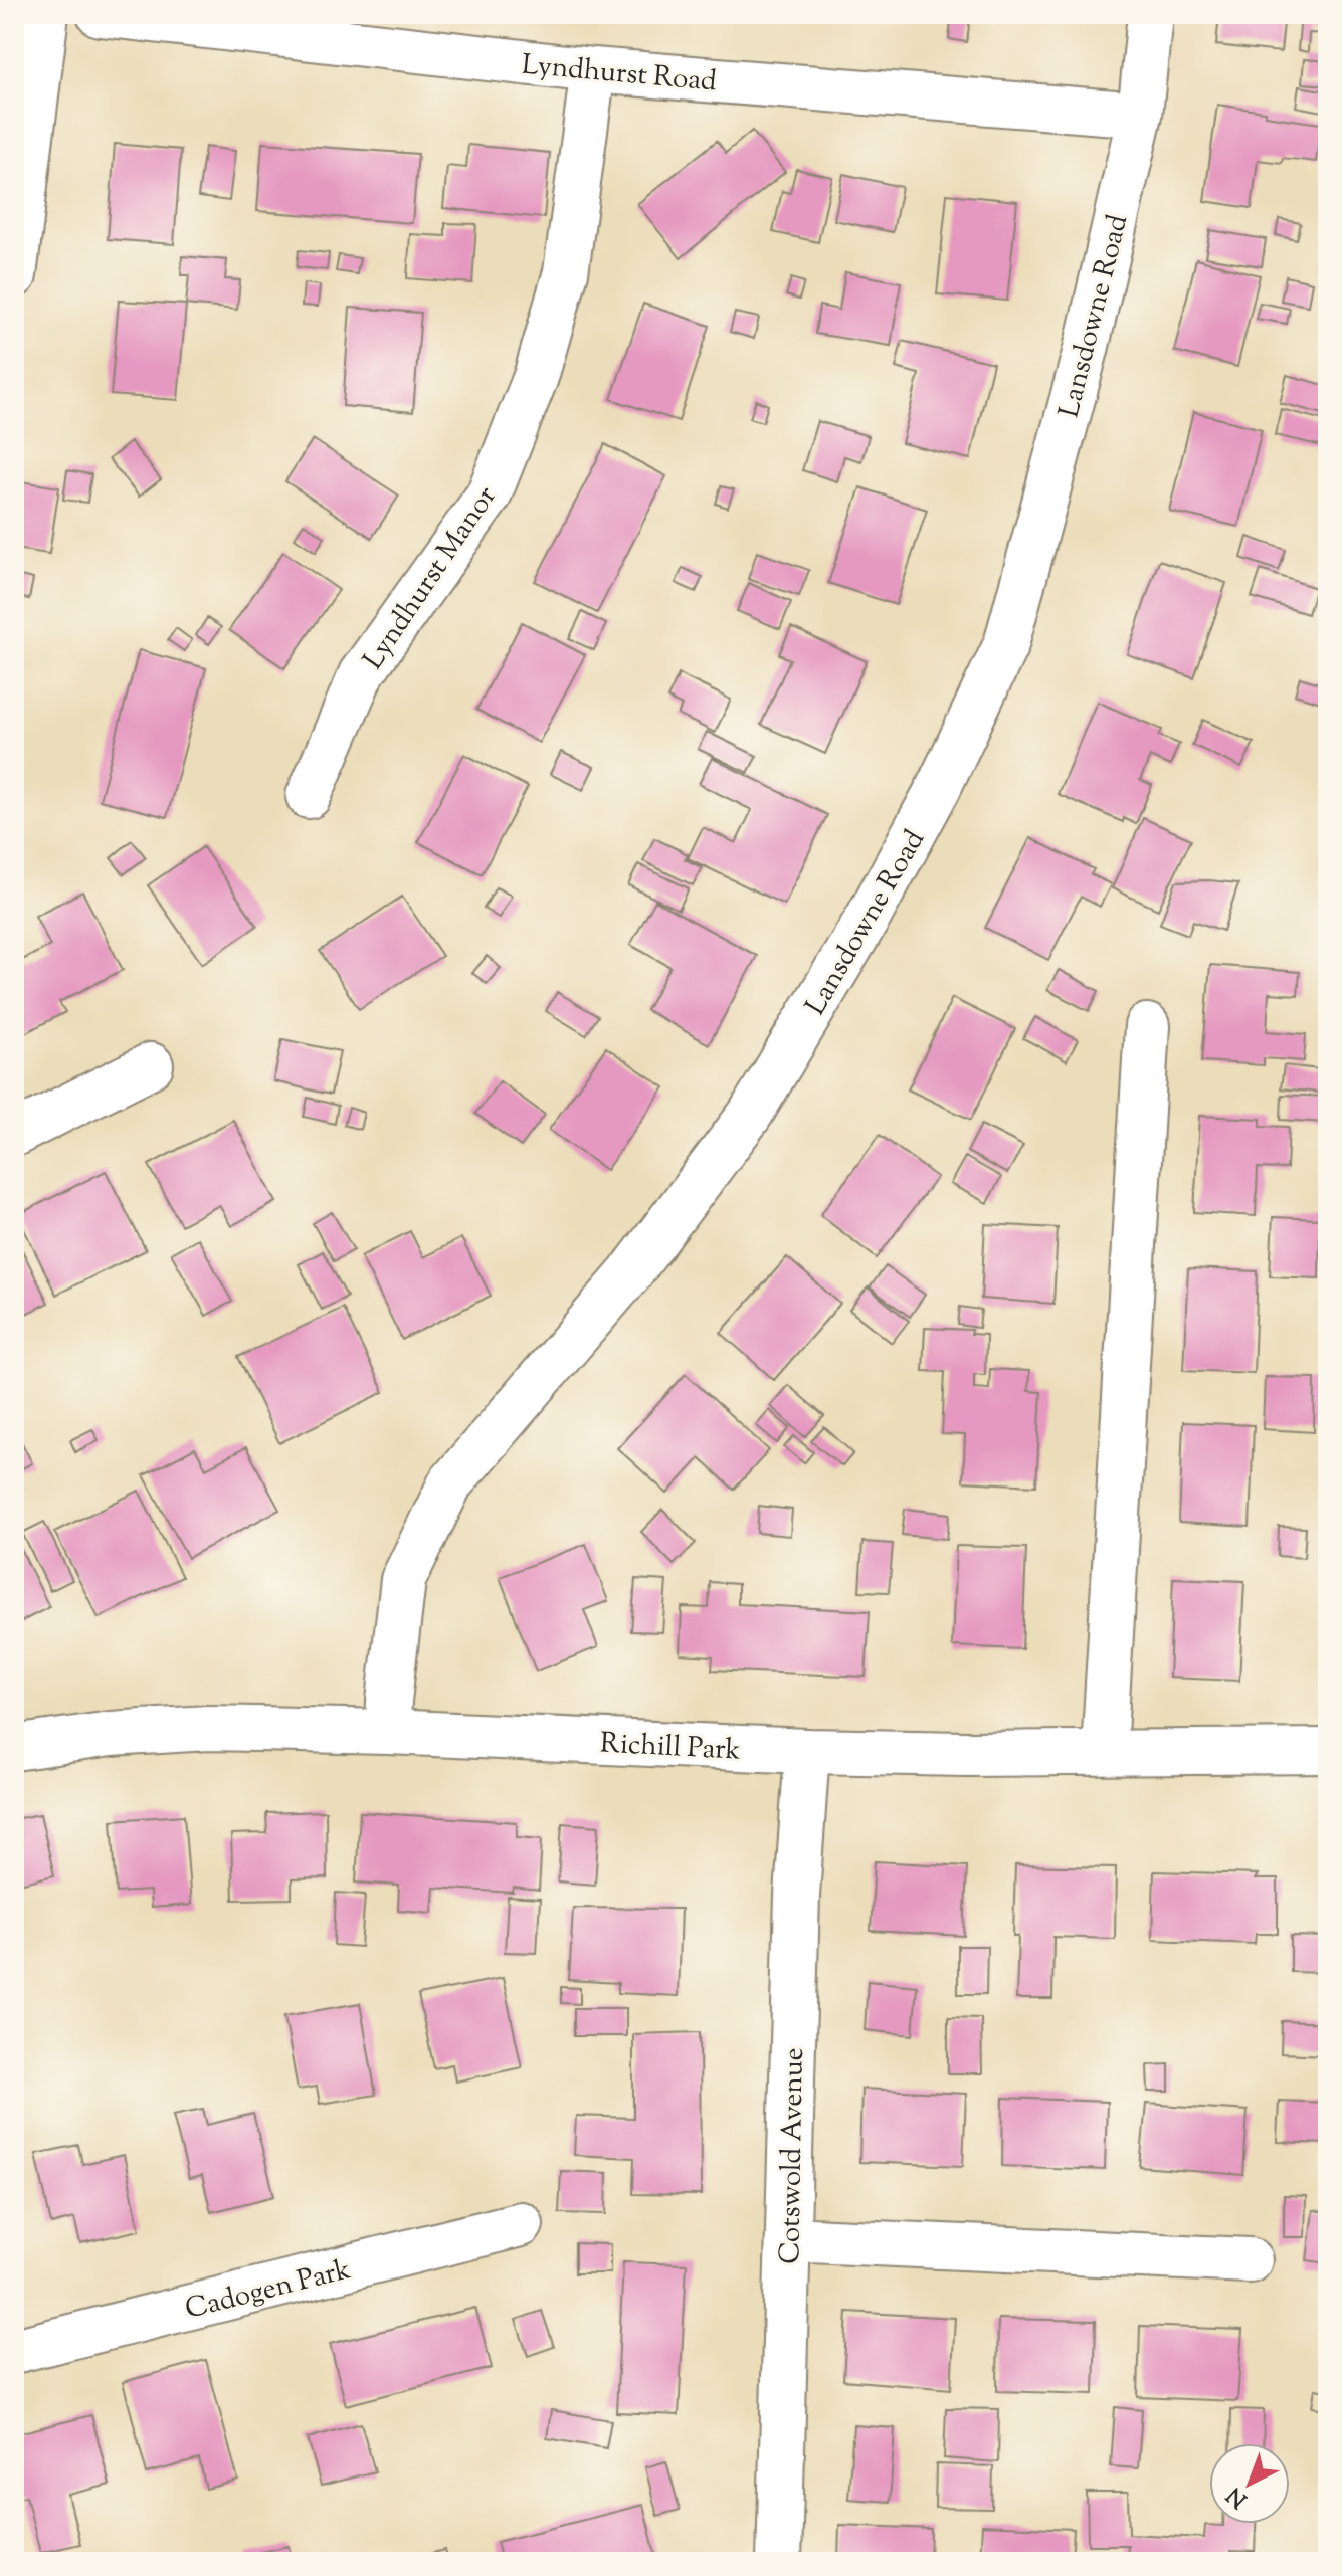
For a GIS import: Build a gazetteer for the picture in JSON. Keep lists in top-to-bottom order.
{
  "streets": {
    "street": [
      "Lyndhurst Road",
      "Lansdowne Road",
      "Lyndhurst Manor",
      "Richill Park",
      "Cotswold Avenue",
      "Cadogen Park"
    ]
  },
  "crossings": [
    ["Lyndhurst Road", "Lansdowne Road"],
    ["Lyndhurst Road", "Lyndhurst Manor"],
    ["Lansdowne Road", "Richill Park"],
    ["Richill Park", "Cotswold Avenue"]
  ],
  "north": "bottom left"
}
